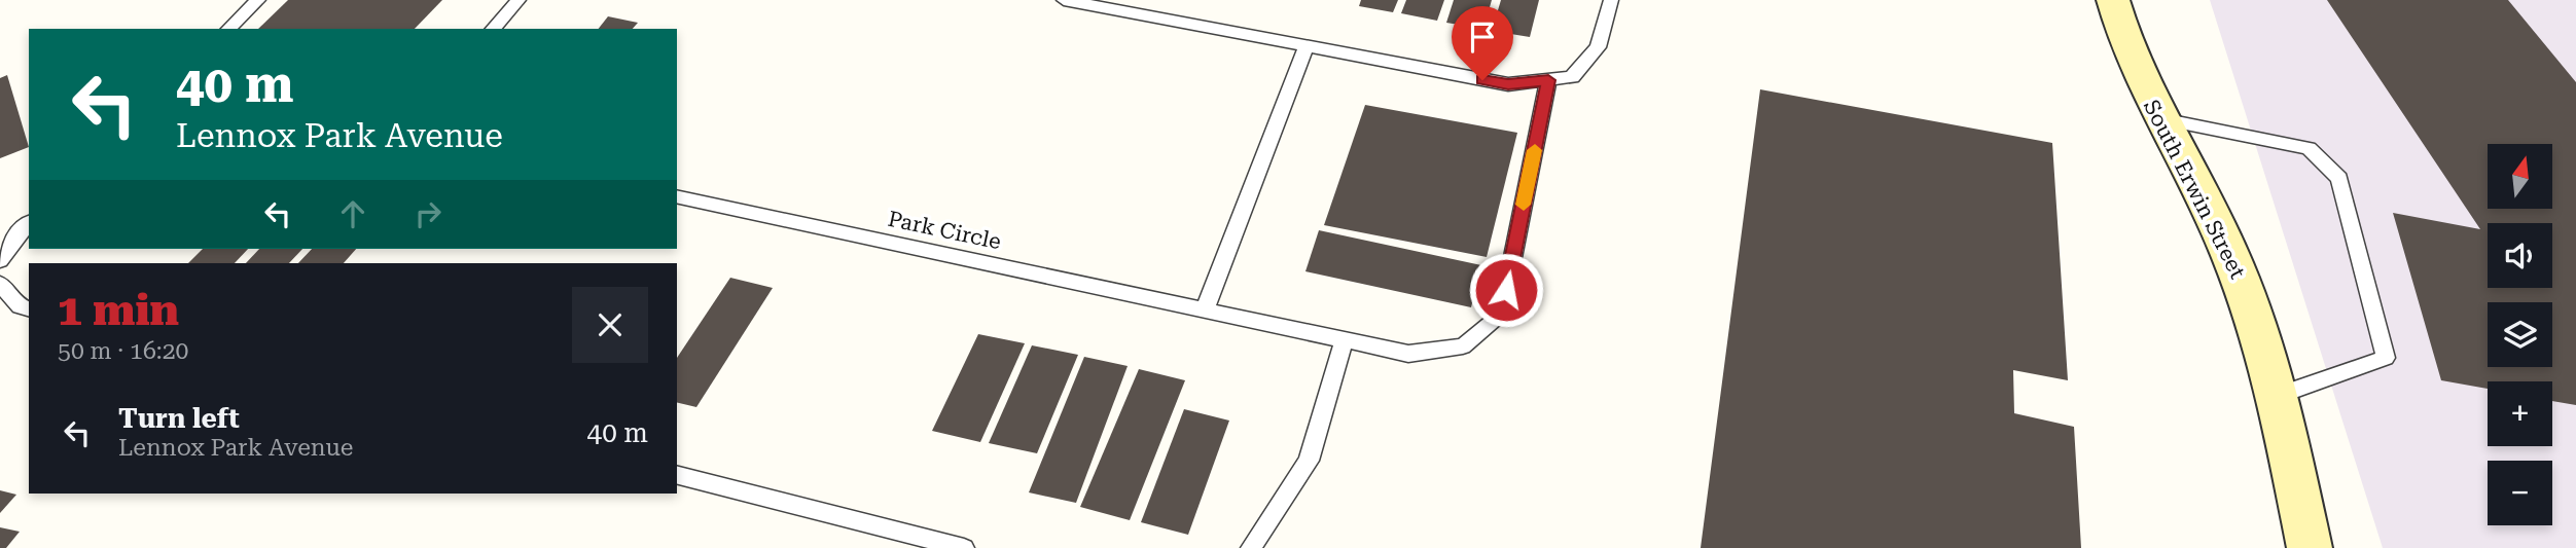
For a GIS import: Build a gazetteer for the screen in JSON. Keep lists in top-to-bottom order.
{
  "streets": {
    "street": ["South Erwin Street"],
    "lane": ["Park Circle"]
  },
  "north": "top",
  "page": {
    "turn": ["40 m", "Lennox Park Avenue"],
    "map_buttons": ["+", "−"],
    "heading": ["1 min", "50 m · 16:20"],
    "list": [
      {
        "name": "Turn left",
        "note": "Lennox Park Avenue",
        "value": "40 m"
      }
    ]
  }
}
